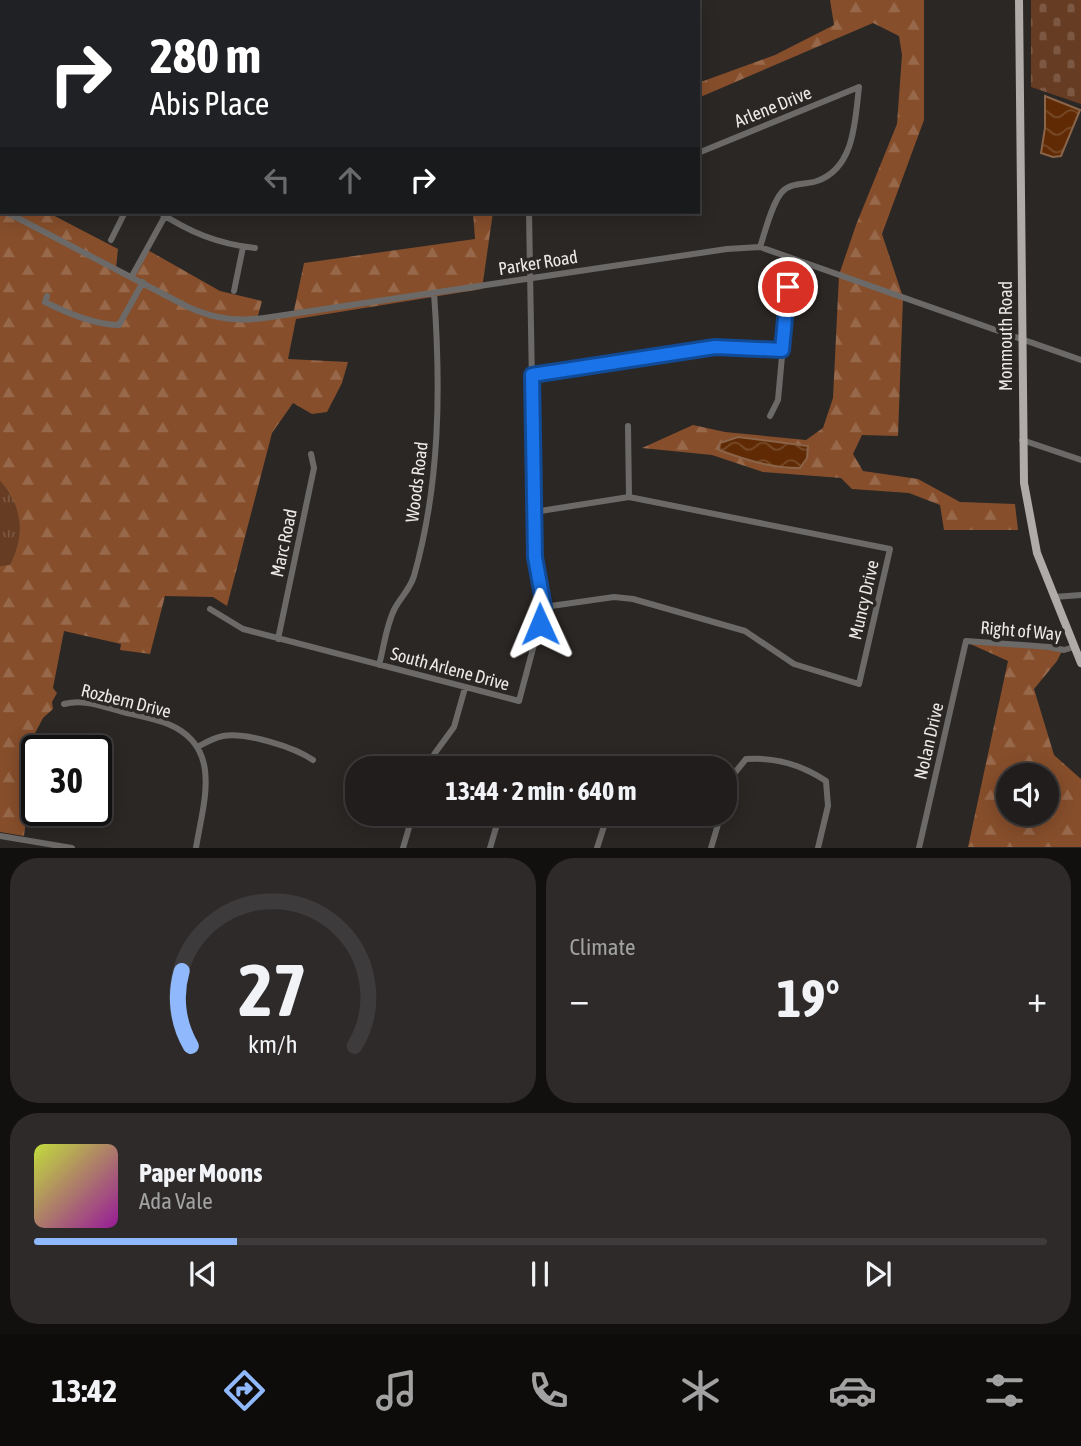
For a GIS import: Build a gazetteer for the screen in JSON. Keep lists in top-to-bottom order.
{
  "streets": {
    "main road": ["Monmouth Road"],
    "street": [
      "Arlene Drive",
      "Parker Road",
      "Woods Road",
      "Marc Road",
      "Muncy Drive",
      "Right of Way",
      "South Arlene Drive",
      "Rozbern Drive",
      "Nolan Drive"
    ]
  },
  "crossings": [
    ["Arlene Drive", "Parker Road"],
    ["Parker Road", "Monmouth Road"],
    ["Parker Road", "Woods Road"],
    ["Parker Road", "South Arlene Drive"],
    ["Monmouth Road", "Right of Way"],
    ["Woods Road", "South Arlene Drive"],
    ["Marc Road", "South Arlene Drive"],
    ["Muncy Drive", "South Arlene Drive"],
    ["Right of Way", "Nolan Drive"]
  ],
  "page": {
    "turn": ["280 m", "Abis Place"],
    "limit": "30",
    "trip": "13:44 · 2 min · 640 m",
    "tile": "Climate",
    "heat": ["−", "19°", "+"],
    "song": ["Paper Moons", "Ada Vale"],
    "tabs": "13:42",
    "gauge": ["27", "km/h"]
  }
}
